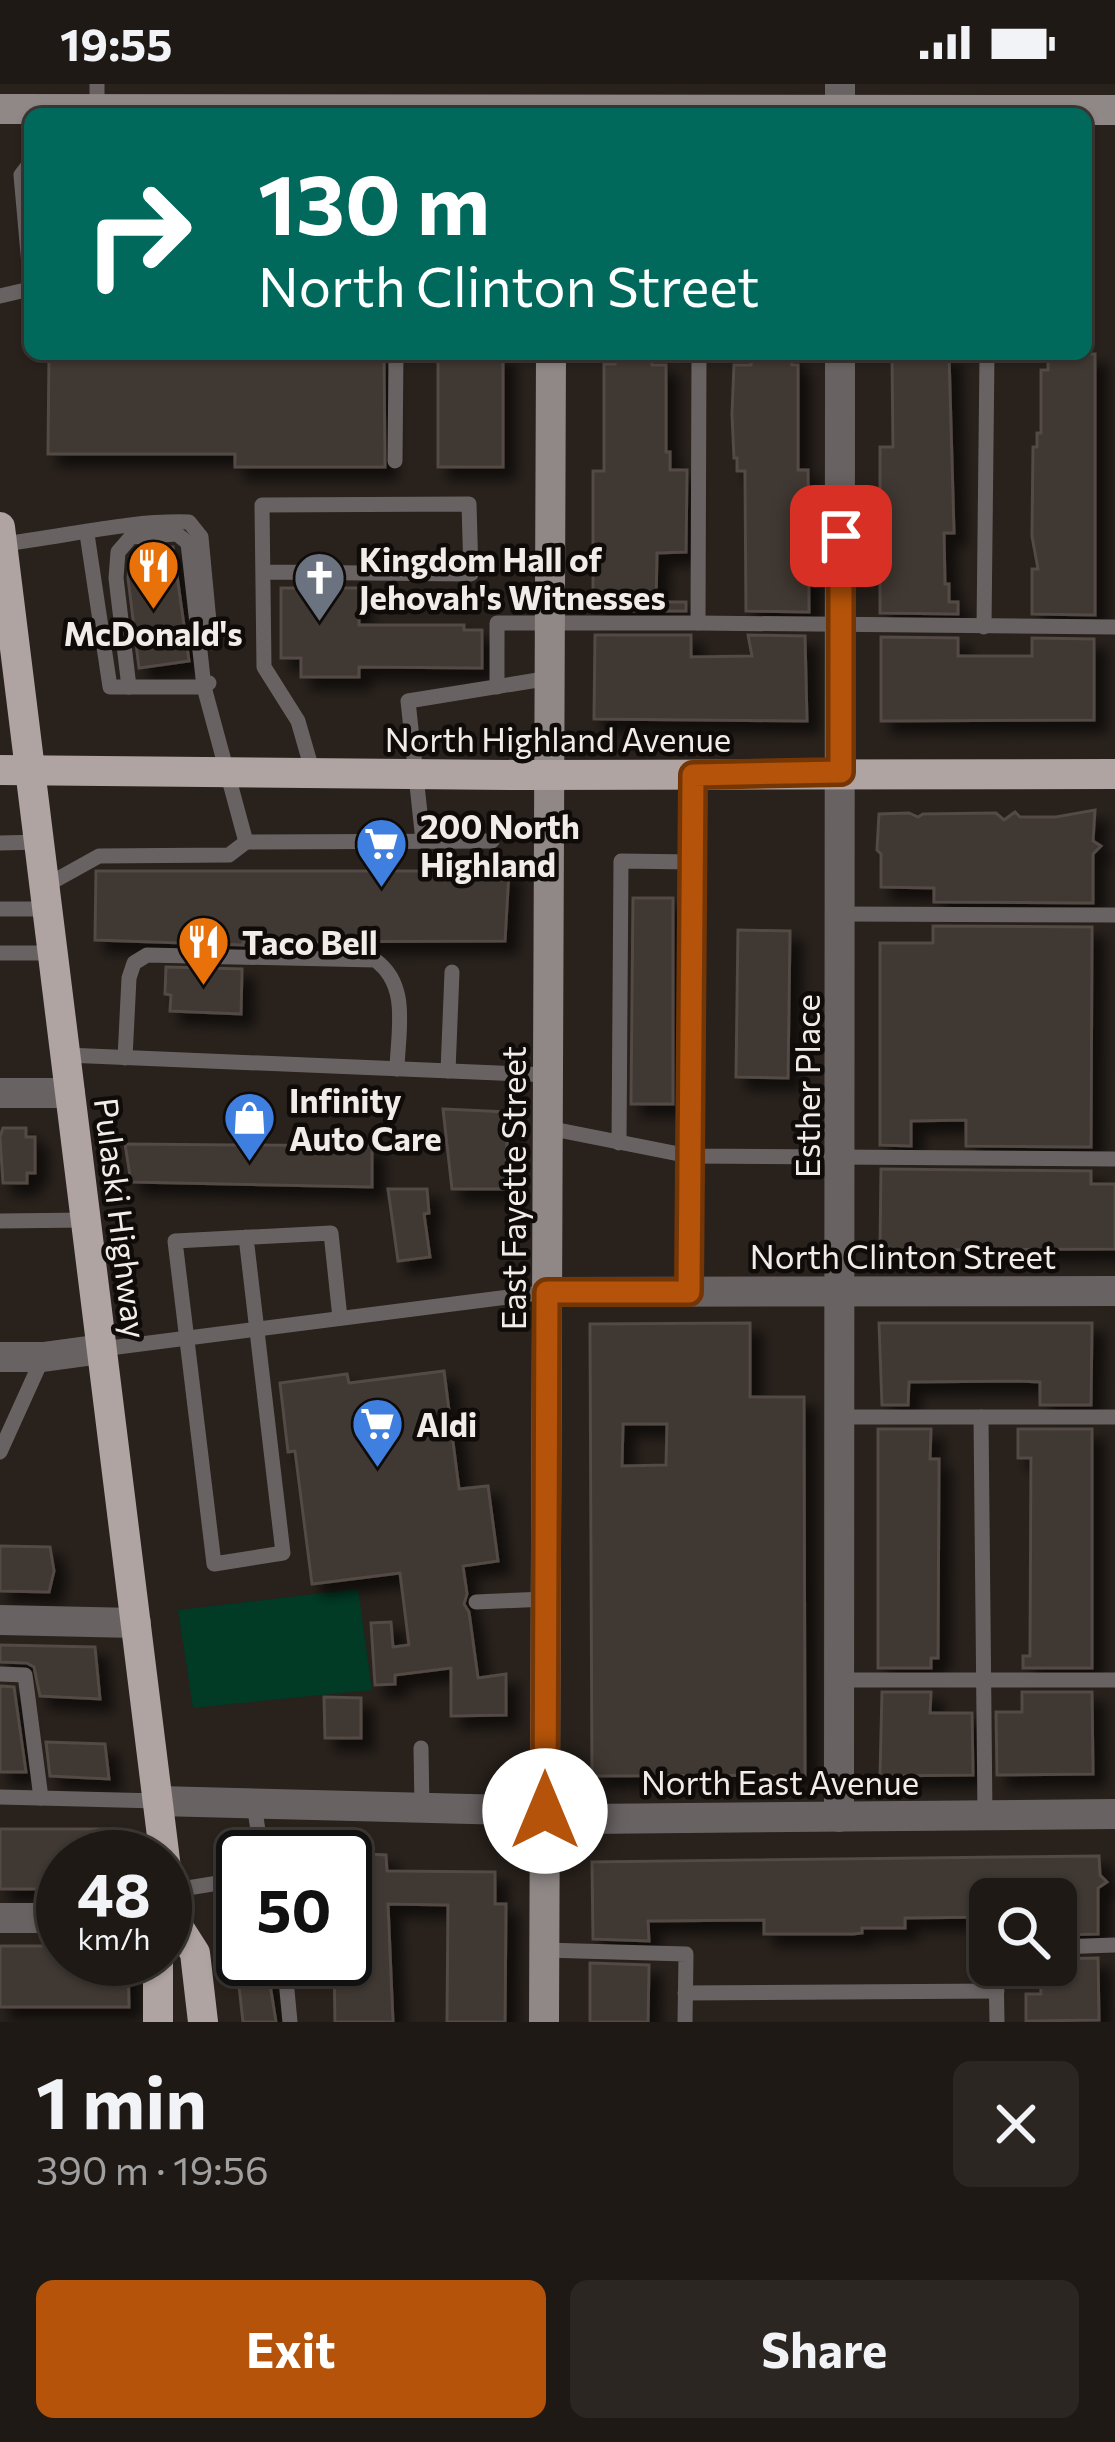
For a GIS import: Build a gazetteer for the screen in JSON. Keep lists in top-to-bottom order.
{
  "streets": {
    "main road": ["North Highland Avenue", "Pulaski Highway"],
    "street": [
      "Esther Place",
      "East Fayette Street",
      "North Clinton Street",
      "North East Avenue"
    ]
  },
  "crossings": [
    ["North Highland Avenue", "Esther Place"],
    ["North Highland Avenue", "East Fayette Street"],
    ["North Highland Avenue", "Pulaski Highway"],
    ["Esther Place", "North Clinton Street"],
    ["Esther Place", "North East Avenue"],
    ["East Fayette Street", "North Clinton Street"],
    ["East Fayette Street", "North East Avenue"],
    ["Pulaski Highway", "North East Avenue"]
  ],
  "places": {
    "restaurant": ["McDonald's", "Taco Bell"],
    "church": ["Kingdom Hall of Jehovah's Witnesses"],
    "supermarket": ["200 North Highland", "Aldi"],
    "shop": ["Infinity Auto Care"]
  },
  "page": {
    "status": "19:55",
    "turn": ["130 m", "North Clinton Street"],
    "speed": "48 km/h",
    "limit": "50",
    "heading": ["1 min", "390 m · 19:56"],
    "buttons": ["Exit", "Share"]
  }
}
